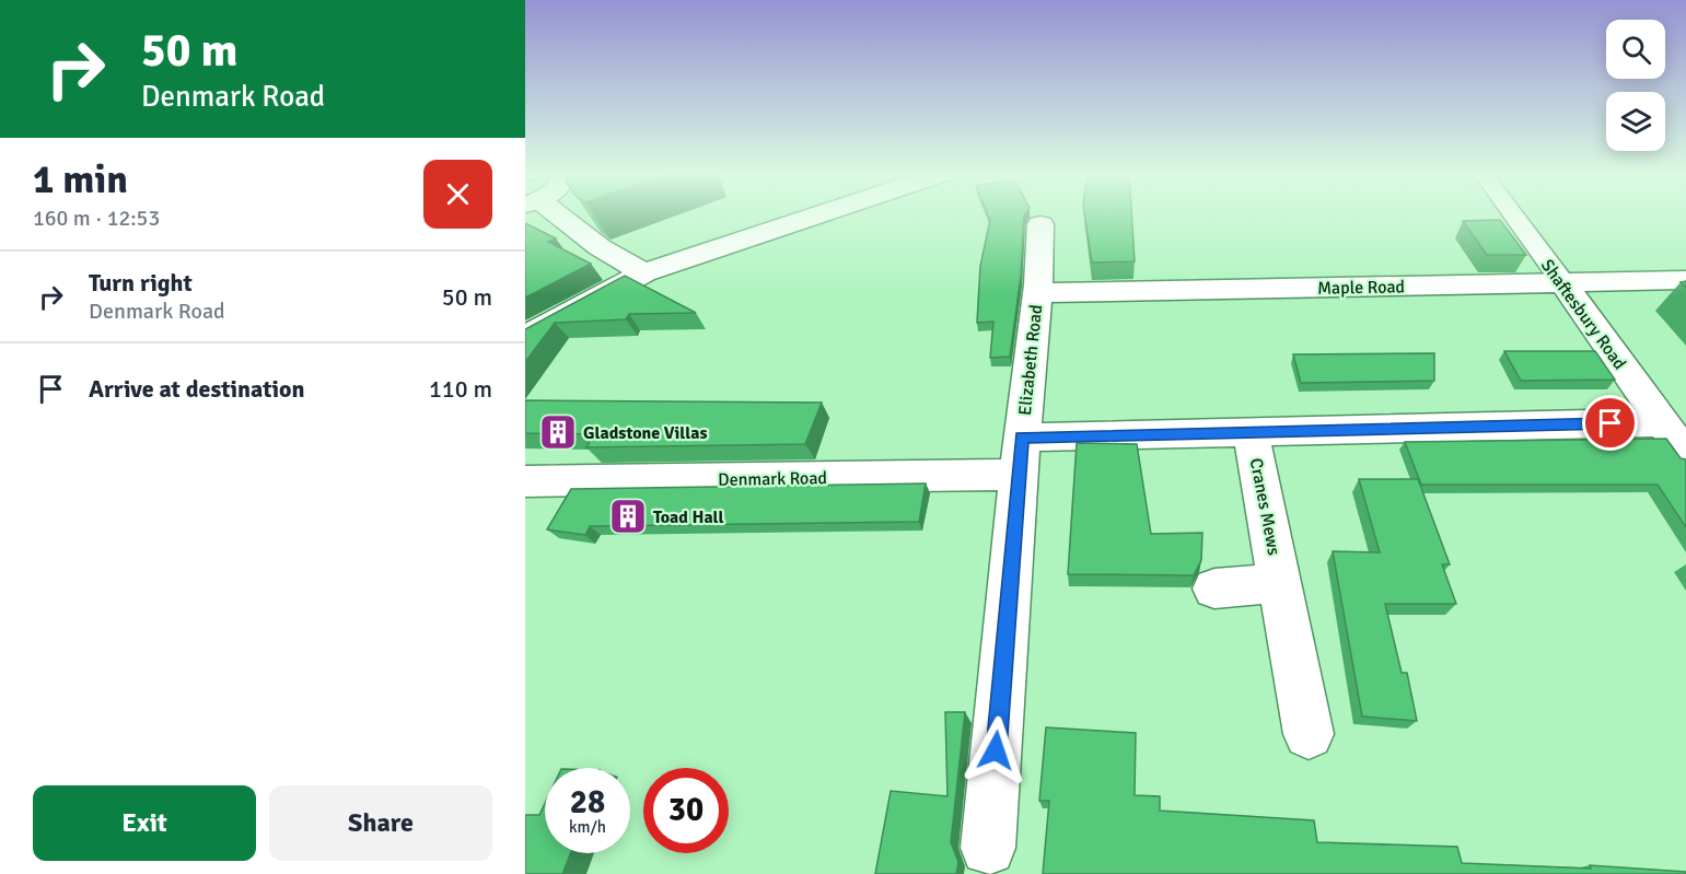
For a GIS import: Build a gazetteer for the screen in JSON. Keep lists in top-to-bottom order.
{
  "streets": {
    "street": [
      "Maple Road",
      "Shaftesbury Road",
      "Elizabeth Road",
      "Denmark Road",
      "Cranes Mews"
    ]
  },
  "crossings": [
    ["Maple Road", "Shaftesbury Road"],
    ["Maple Road", "Elizabeth Road"],
    ["Shaftesbury Road", "Denmark Road"],
    ["Elizabeth Road", "Denmark Road"],
    ["Denmark Road", "Cranes Mews"]
  ],
  "places": {
    "building": ["Gladstone Villas", "Toad Hall"]
  },
  "page": {
    "turn": ["50 m", "Denmark Road"],
    "heading": ["1 min", "160 m · 12:53"],
    "list": [
      {
        "name": "Turn right",
        "note": "Denmark Road",
        "value": "50 m"
      },
      {
        "name": "Arrive at destination",
        "value": "110 m"
      }
    ],
    "speed": "28 km/h",
    "limit": "30",
    "buttons": ["Exit", "Share"]
  }
}
